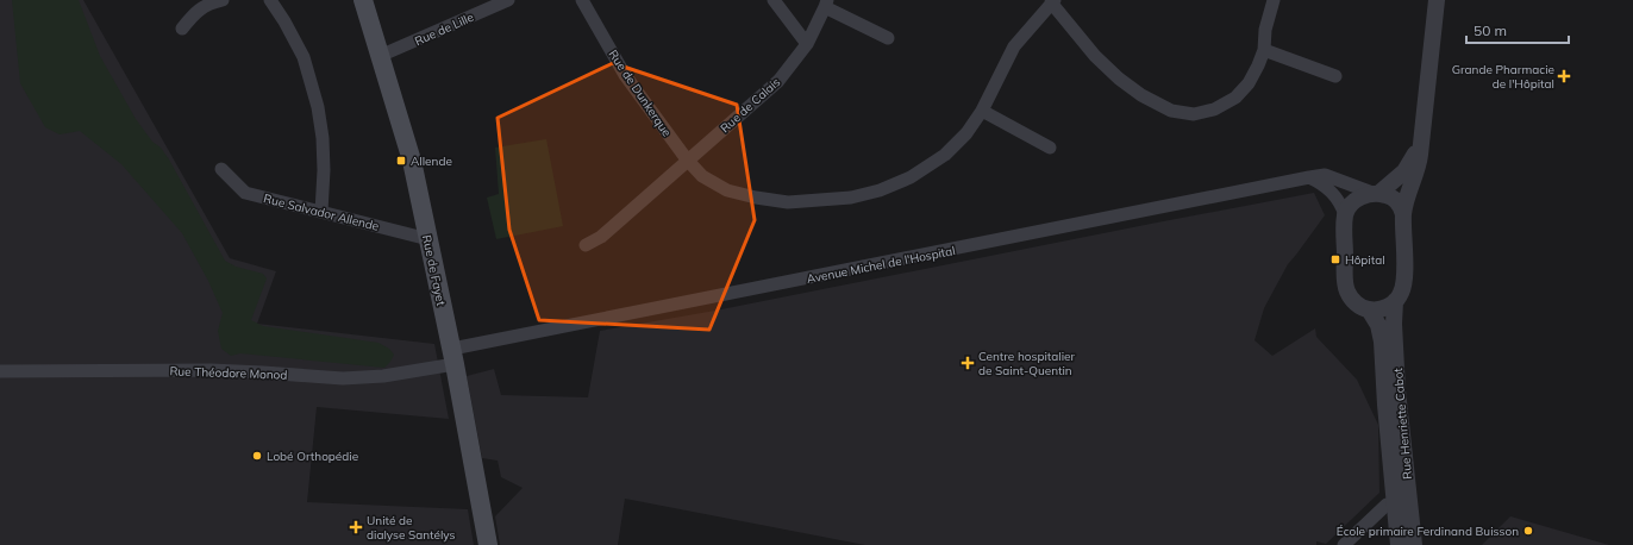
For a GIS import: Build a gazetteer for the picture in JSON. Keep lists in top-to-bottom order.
{
  "streets": {
    "main road": ["Rue de Fayet"],
    "street": [
      "Rue de Lille",
      "Rue de Dunkerque",
      "Rue de Calais",
      "Rue Salvador Allende",
      "Avenue Michel de l'Hospital",
      "Rue Théodore Monod",
      "Rue Henriette Cabot"
    ]
  },
  "crossings": [
    ["Rue de Lille", "Rue de Fayet"],
    ["Rue de Dunkerque", "Rue de Calais"],
    ["Rue Salvador Allende", "Rue de Fayet"],
    ["Avenue Michel de l'Hospital", "Rue de Fayet"],
    ["Avenue Michel de l'Hospital", "Rue Théodore Monod"],
    ["Rue de Fayet", "Rue Théodore Monod"]
  ],
  "places": {
    "health": ["Grande Pharmacie de l'Hôpital", "Centre hospitalier de Saint-Quentin", "Unité de dialyse Santélys"],
    "transit": ["Allende", "Hôpital"],
    "other": ["Lobé Orthopédie", "École primaire Ferdinand Buisson"]
  },
  "scale_bar": "50 m"
}
